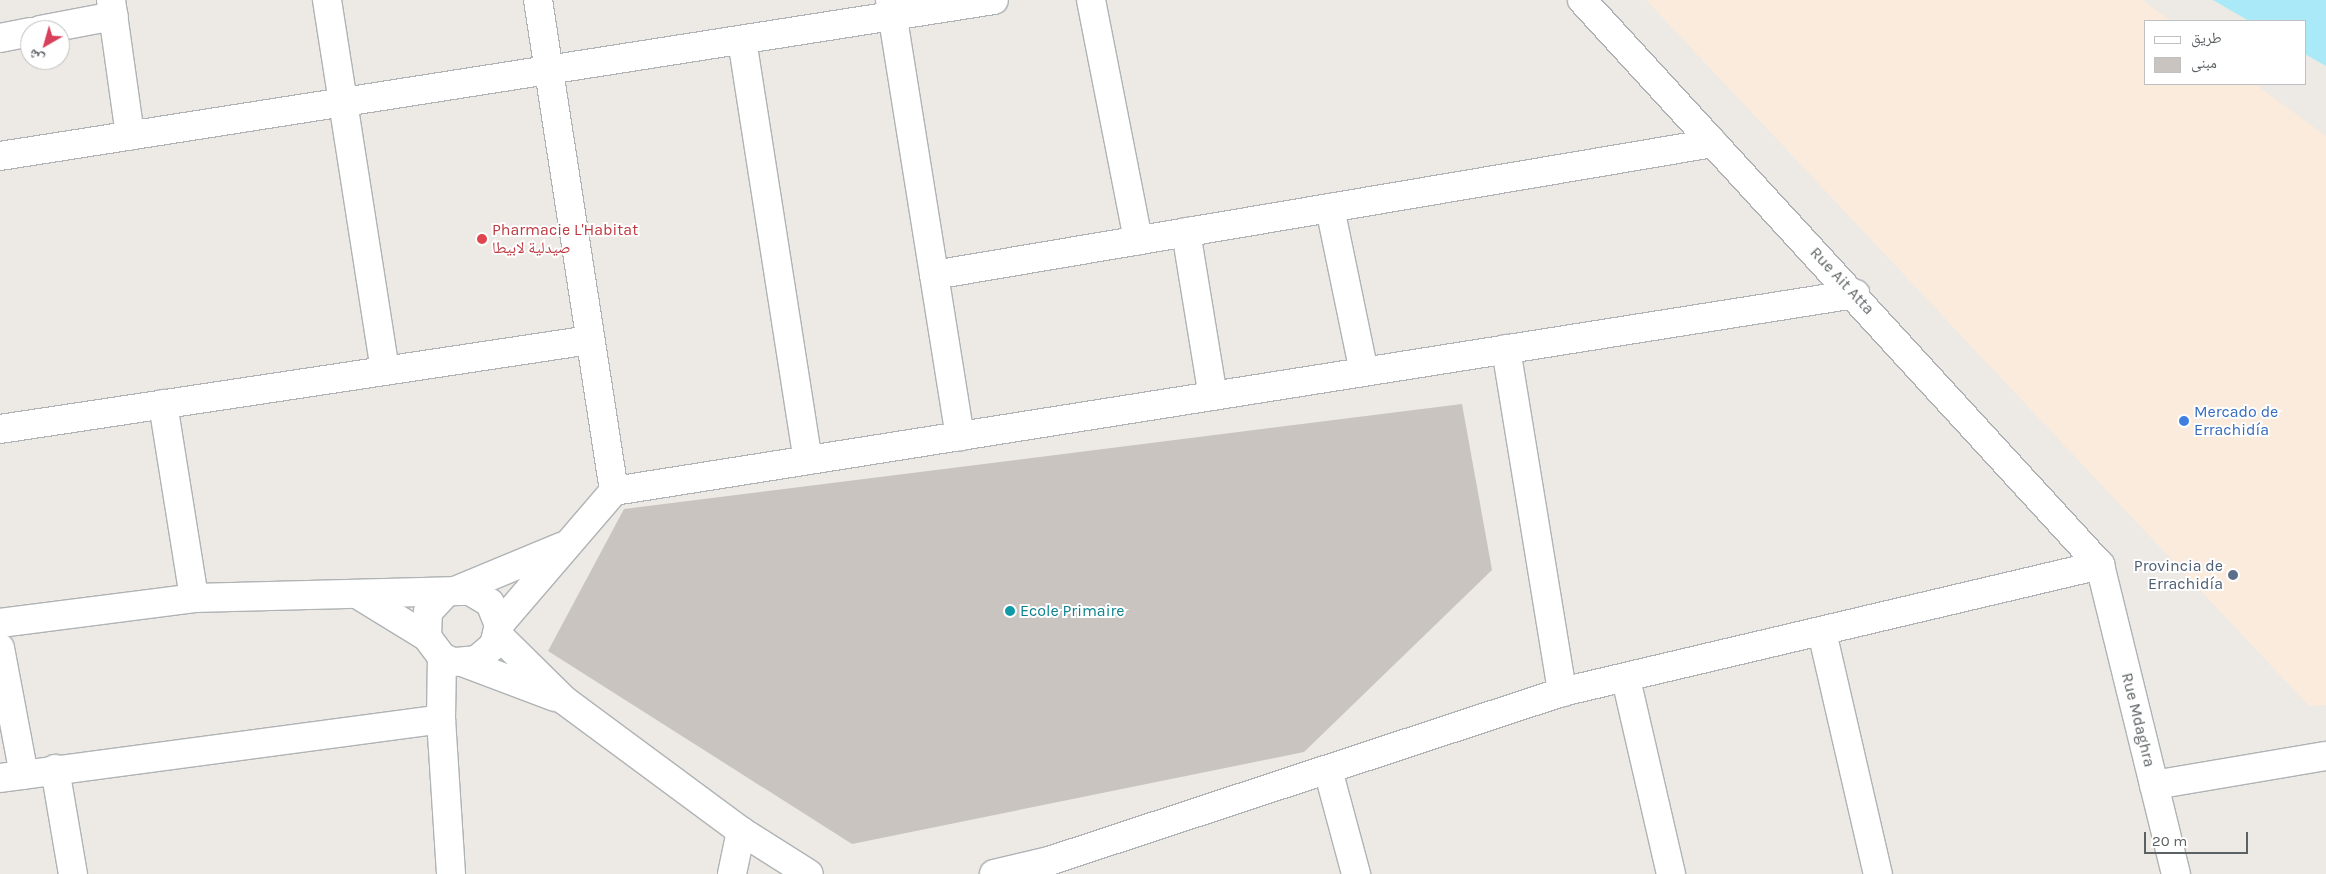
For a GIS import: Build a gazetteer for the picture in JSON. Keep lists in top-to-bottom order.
{
  "streets": {
    "street": ["Rue Ait Atta", "Rue Mdaghra"]
  },
  "crossings": [
    ["Rue Ait Atta", "Rue Mdaghra"]
  ],
  "places": [
    "Pharmacie L'Habitat صيدلية لابيطا",
    "Mercado de Errachidía",
    "Provincia de Errachidía",
    "Ecole Primaire"
  ],
  "legend": ["طريق", "مبنى"],
  "scale_bar": "20 m",
  "north": "bottom left"
}
